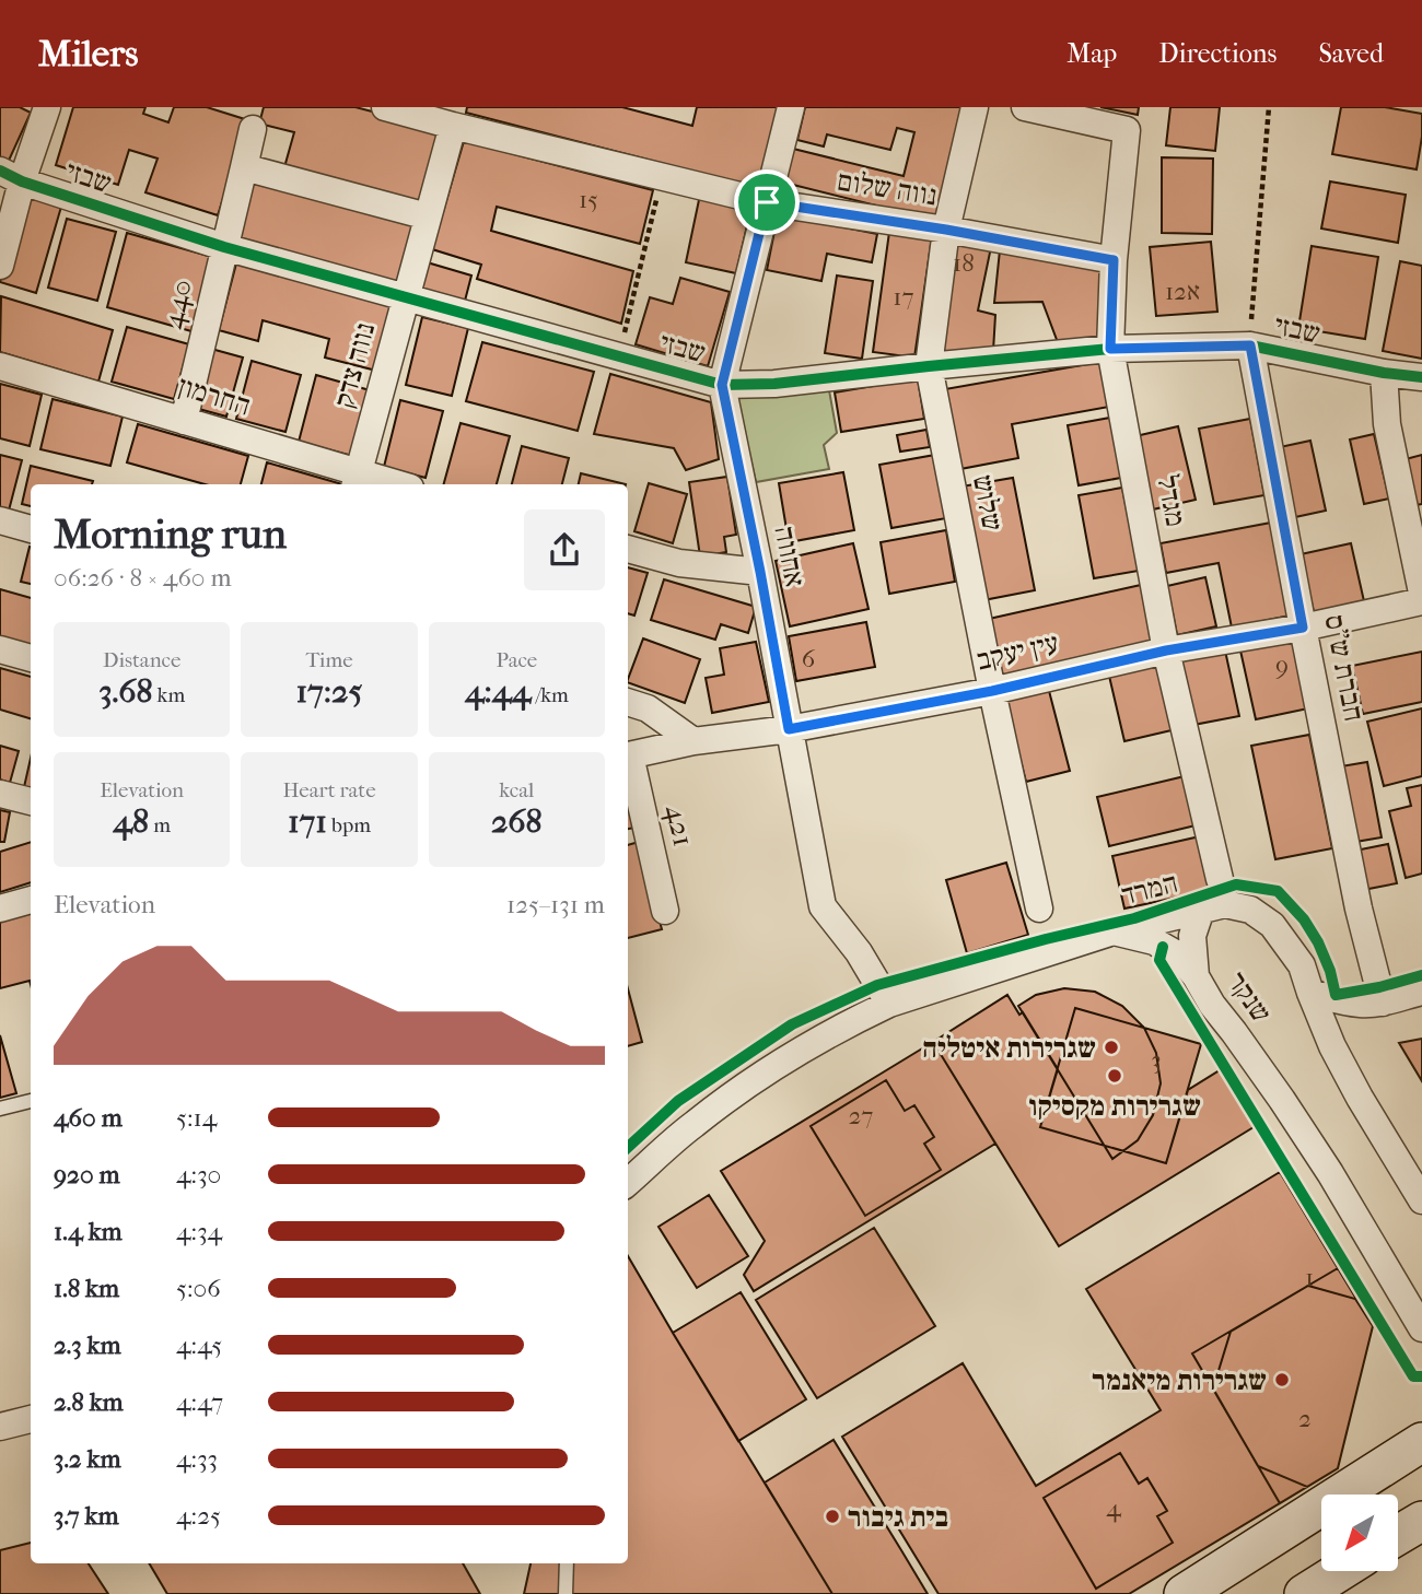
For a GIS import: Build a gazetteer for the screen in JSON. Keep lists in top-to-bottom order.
{
  "streets": {
    "street": [
      "שבזי",
      "נווה שלום",
      "440",
      "נווה צדק",
      "החרמון",
      "מגדל",
      "שלוש",
      "אחווה",
      "עין יעקב",
      "חברת ש\"ס",
      "421",
      "המרד",
      "שנקר"
    ]
  },
  "crossings": [
    ["שבזי", "440"],
    ["שבזי", "נווה צדק"],
    ["שבזי", "מגדל"],
    ["שבזי", "שלוש"],
    ["שבזי", "אחווה"],
    ["שבזי", "חברת ש\"ס"],
    ["נווה שלום", "נווה צדק"],
    ["נווה שלום", "מגדל"],
    ["נווה שלום", "שלוש"],
    ["נווה שלום", "אחווה"],
    ["440", "החרמון"],
    ["נווה צדק", "החרמון"],
    ["מגדל", "עין יעקב"],
    ["שלוש", "עין יעקב"],
    ["אחווה", "עין יעקב"],
    ["אחווה", "המרד"],
    ["עין יעקב", "חברת ש\"ס"],
    ["המרד", "שנקר"]
  ],
  "places": [
    "שגרירות איטליה",
    "שגרירות מקסיקו",
    "שגרירות מיאנמר",
    "בית גיבור"
  ],
  "house_numbers": [
    "15",
    "18",
    "12א",
    "17",
    "6",
    "9",
    "3",
    "27",
    "1",
    "2",
    "4"
  ],
  "north": "bottom left",
  "page": {
    "header": "Milers",
    "nav": ["Map", "Directions", "Saved"],
    "heading": ["Morning run", "06:26 · 8 × 460 m"],
    "stats": [
      ["Distance", "3.68 km"],
      ["Time", "17:25"],
      ["Pace", "4:44 /km"],
      ["Elevation", "48 m"],
      ["Heart rate", "171 bpm"],
      ["kcal", "268"]
    ],
    "chart": ["Elevation", "125–131 m"],
    "list": [
      {
        "name": "460 m",
        "note": "5:14"
      },
      {
        "name": "920 m",
        "note": "4:30"
      },
      {
        "name": "1.4 km",
        "note": "4:34"
      },
      {
        "name": "1.8 km",
        "note": "5:06"
      },
      {
        "name": "2.3 km",
        "note": "4:45"
      },
      {
        "name": "2.8 km",
        "note": "4:47"
      },
      {
        "name": "3.2 km",
        "note": "4:33"
      },
      {
        "name": "3.7 km",
        "note": "4:25"
      }
    ]
  }
}
